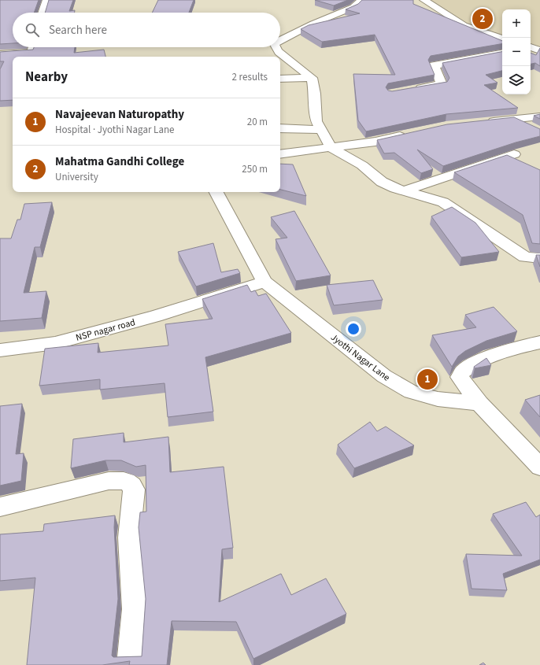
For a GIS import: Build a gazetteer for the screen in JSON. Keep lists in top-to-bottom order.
{
  "streets": {
    "street": ["NSP nagar road", "Jyothi Nagar Lane"]
  },
  "crossings": [
    ["NSP nagar road", "Jyothi Nagar Lane"]
  ],
  "page": {
    "pins": ["2", "1"],
    "map_buttons": ["+", "−"],
    "search": "Search here",
    "heading": ["Nearby", "2 results"],
    "list": [
      {
        "mark": "1",
        "name": "Navajeevan Naturopathy",
        "note": "Hospital · Jyothi Nagar Lane",
        "value": "20 m"
      },
      {
        "mark": "2",
        "name": "Mahatma Gandhi College",
        "note": "University",
        "value": "250 m"
      }
    ]
  }
}
